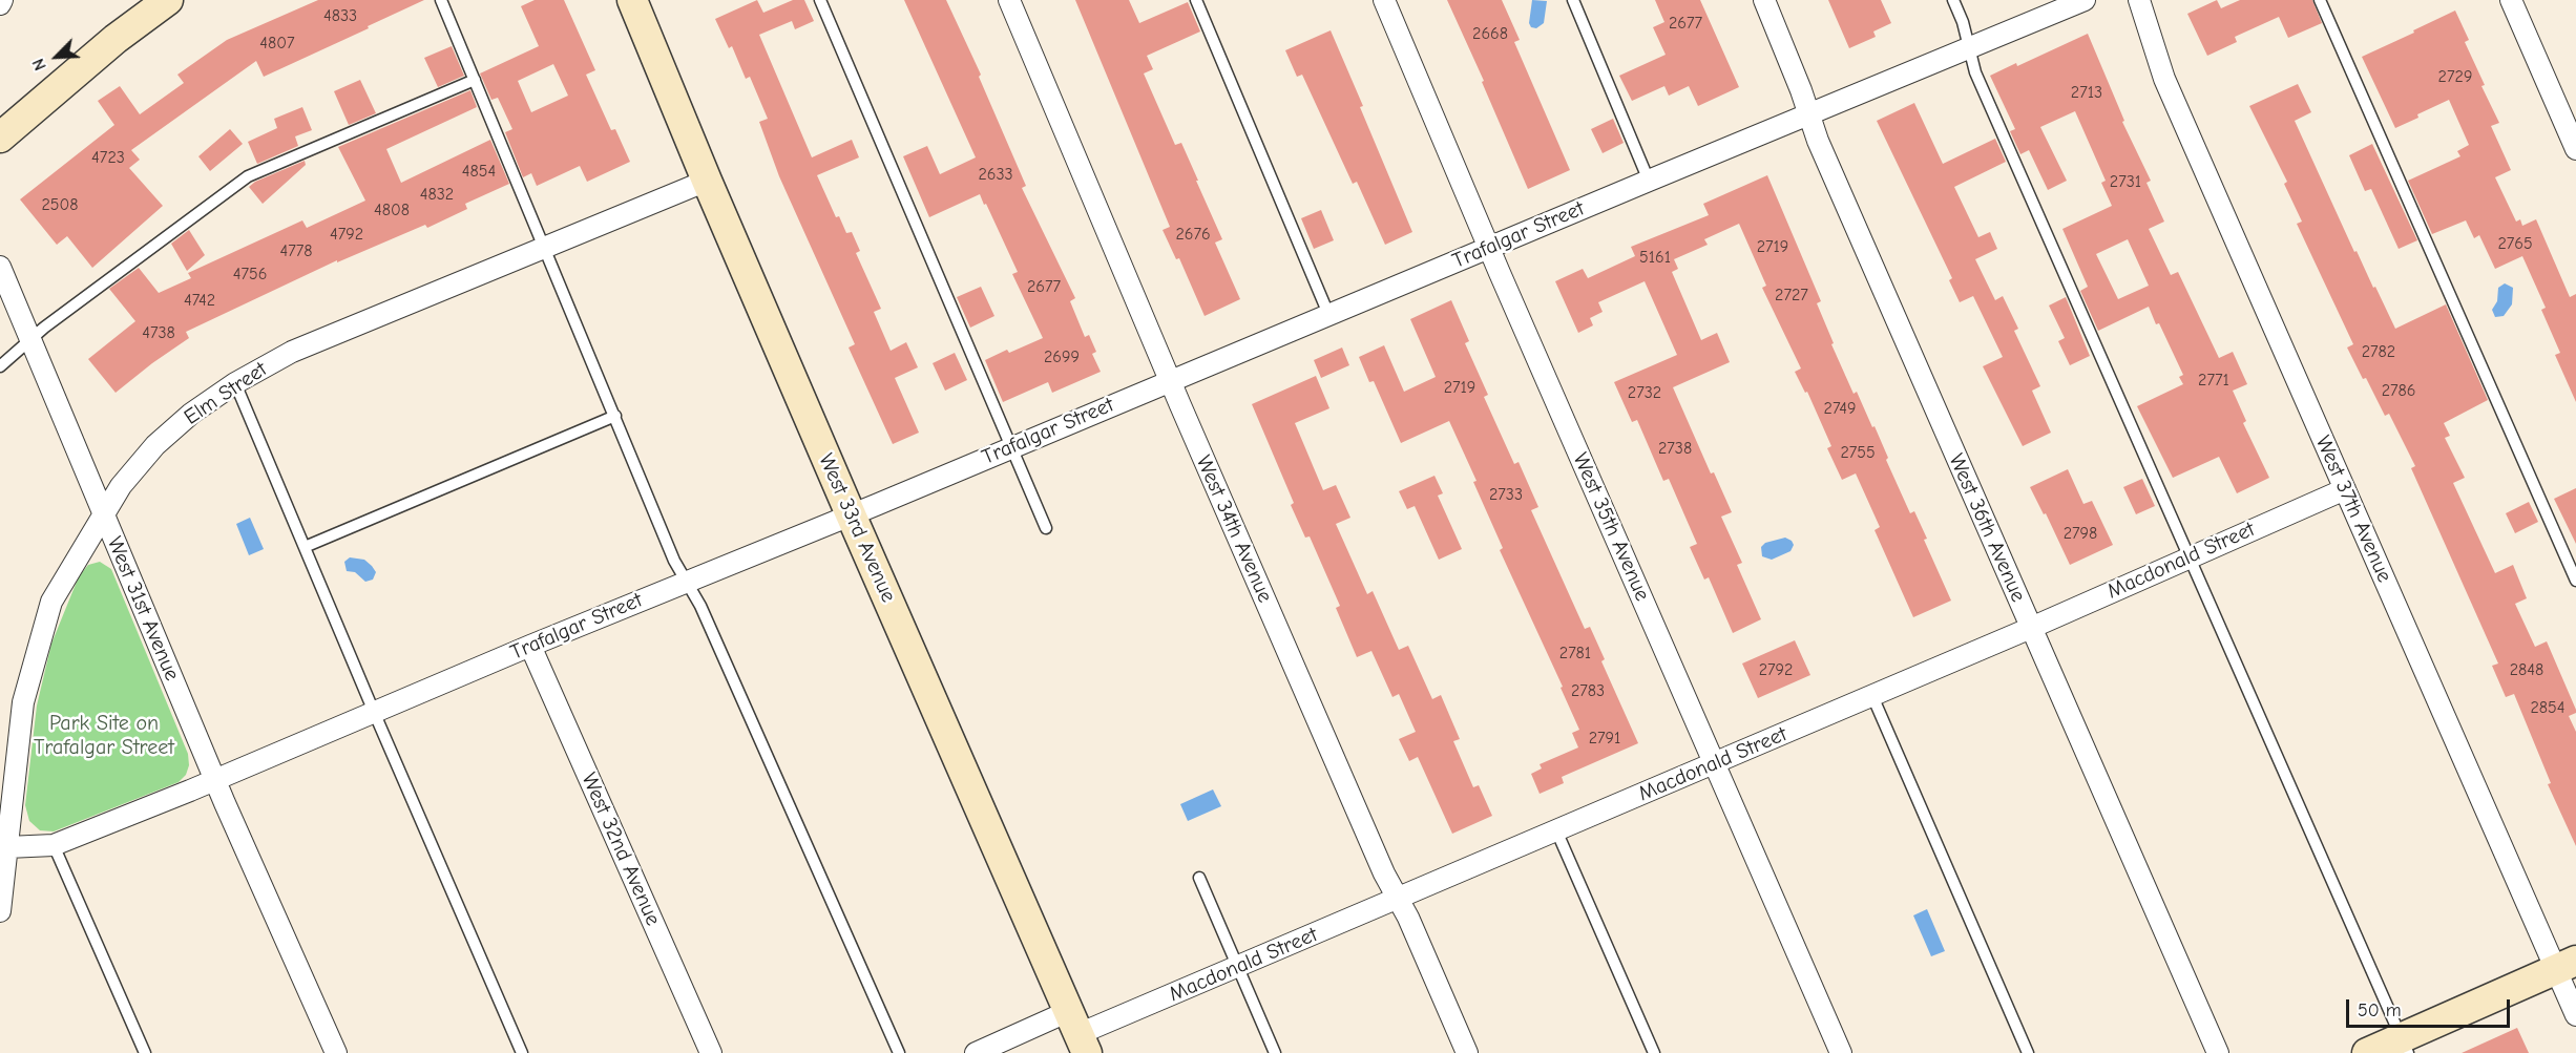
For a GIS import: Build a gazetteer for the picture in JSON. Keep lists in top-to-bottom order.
{
  "streets": {
    "street": [
      "Trafalgar Street",
      "Elm Street",
      "West 37th Avenue",
      "West 35th Avenue",
      "West 33rd Avenue",
      "West 36th Avenue",
      "West 34th Avenue",
      "Macdonald Street",
      "West 31st Avenue",
      "West 32nd Avenue"
    ]
  },
  "crossings": [
    ["Trafalgar Street", "Elm Street"],
    ["Trafalgar Street", "West 35th Avenue"],
    ["Trafalgar Street", "West 33rd Avenue"],
    ["Trafalgar Street", "West 36th Avenue"],
    ["Trafalgar Street", "West 34th Avenue"],
    ["Trafalgar Street", "West 31st Avenue"],
    ["Trafalgar Street", "West 32nd Avenue"],
    ["Elm Street", "West 33rd Avenue"],
    ["Elm Street", "West 31st Avenue"],
    ["West 37th Avenue", "Macdonald Street"],
    ["West 35th Avenue", "Macdonald Street"],
    ["West 33rd Avenue", "Macdonald Street"],
    ["West 36th Avenue", "Macdonald Street"],
    ["West 34th Avenue", "Macdonald Street"]
  ],
  "parks": ["Park Site on Trafalgar Street"],
  "house_numbers": [
    "4833",
    "2677",
    "2668",
    "4807",
    "2729",
    "2713",
    "4723",
    "4854",
    "2633",
    "2731",
    "4832",
    "2508",
    "4808",
    "4792",
    "2676",
    "2765",
    "2719",
    "4778",
    "5161",
    "4756",
    "2677",
    "2727",
    "4742",
    "4738",
    "2782",
    "2699",
    "2771",
    "2719",
    "2786",
    "2732",
    "2749",
    "2738",
    "2755",
    "2733",
    "2798",
    "2781",
    "2792",
    "2848",
    "2783",
    "2854",
    "2791"
  ],
  "scale_bar": "50 m",
  "north": "bottom left"
}
